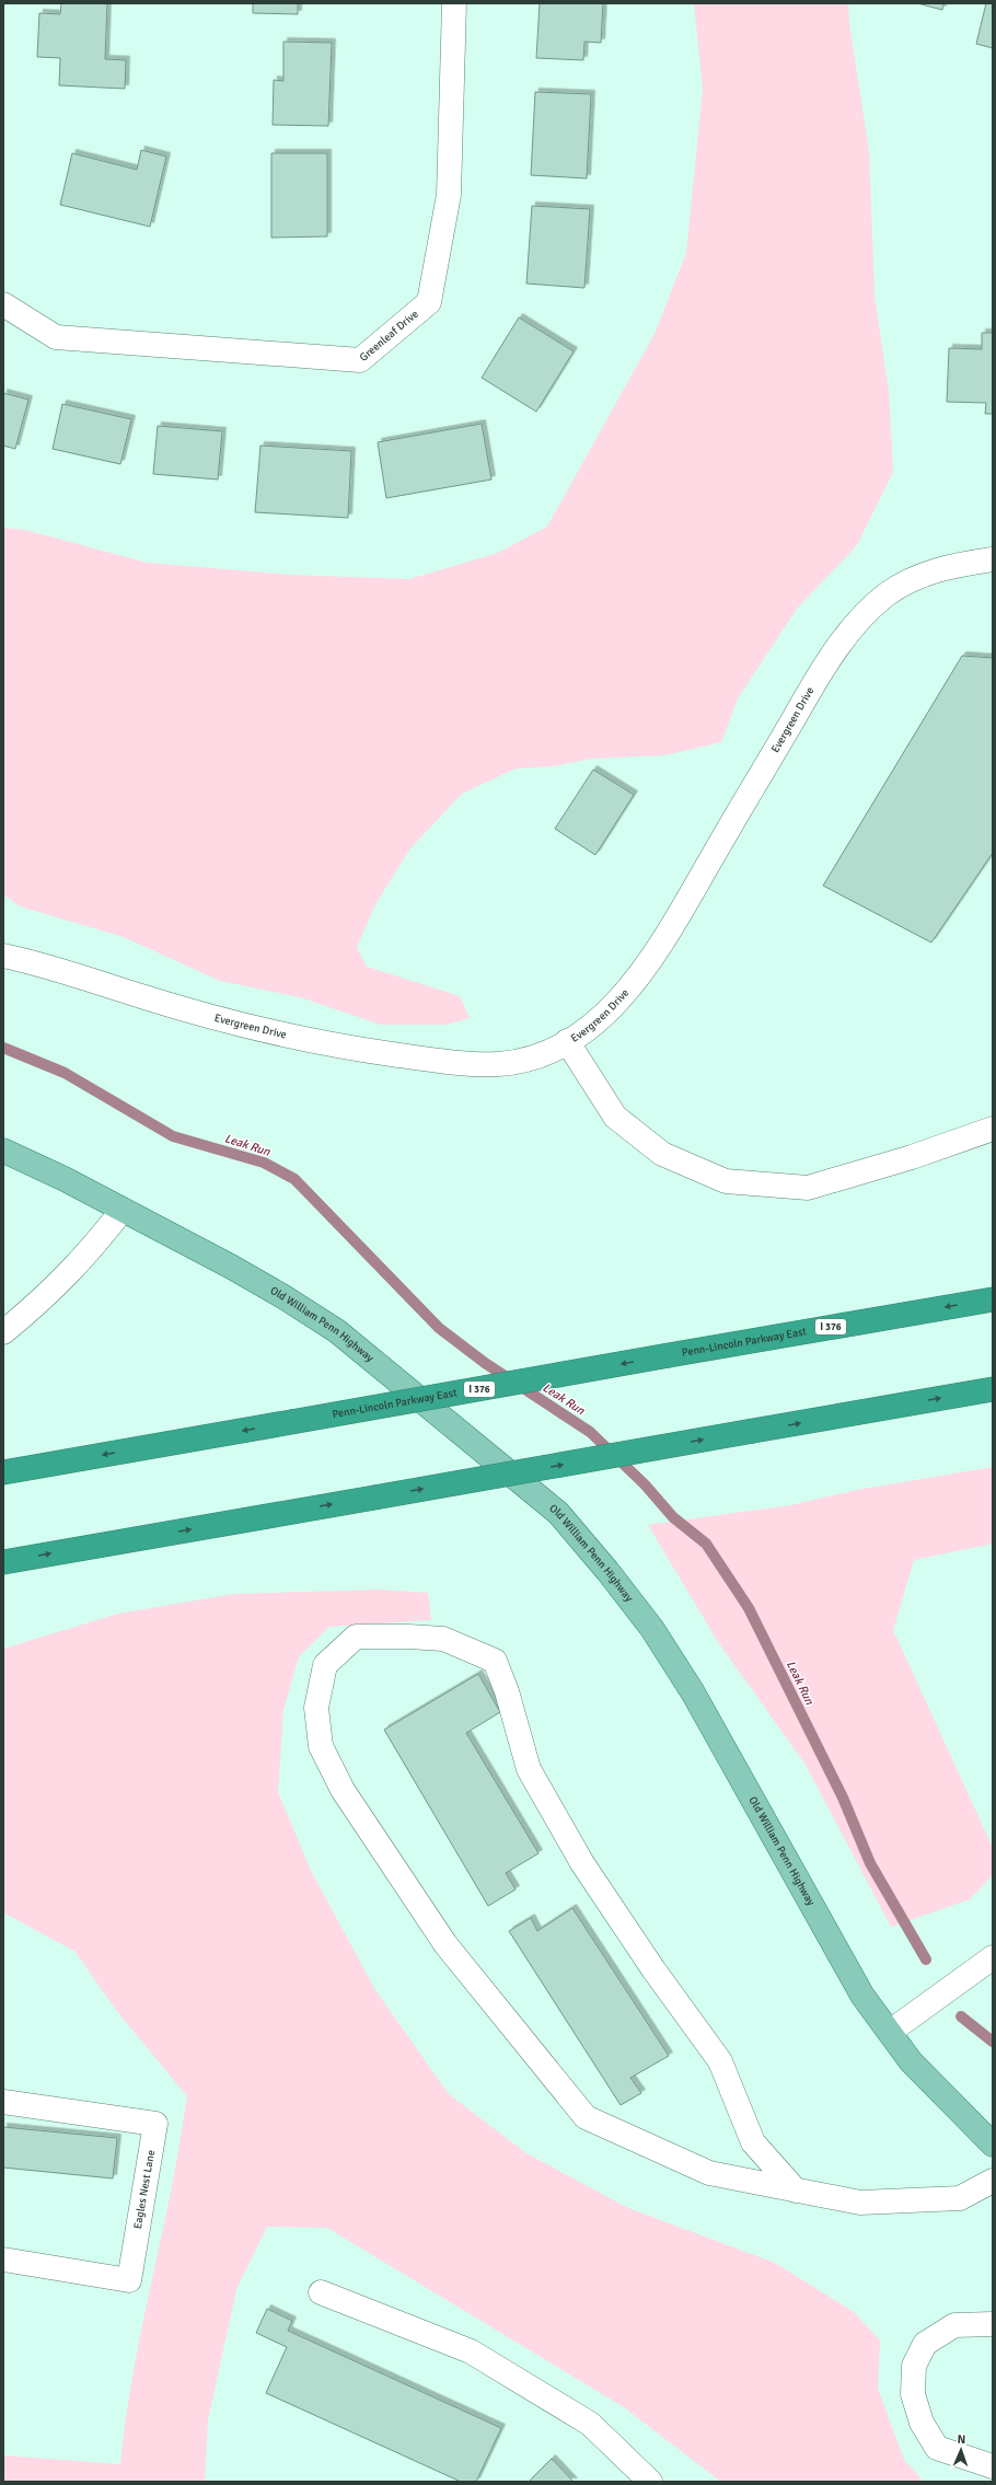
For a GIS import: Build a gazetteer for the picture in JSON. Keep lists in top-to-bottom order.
{
  "streets": {
    "highway": ["I 376", "Penn-Lincoln Parkway East"],
    "main road": ["Old William Penn Highway"],
    "street": ["Greenleaf Drive", "Evergreen Drive", "Eagles Nest Lane"]
  },
  "water": ["Leak Run"],
  "north": "top"
}
